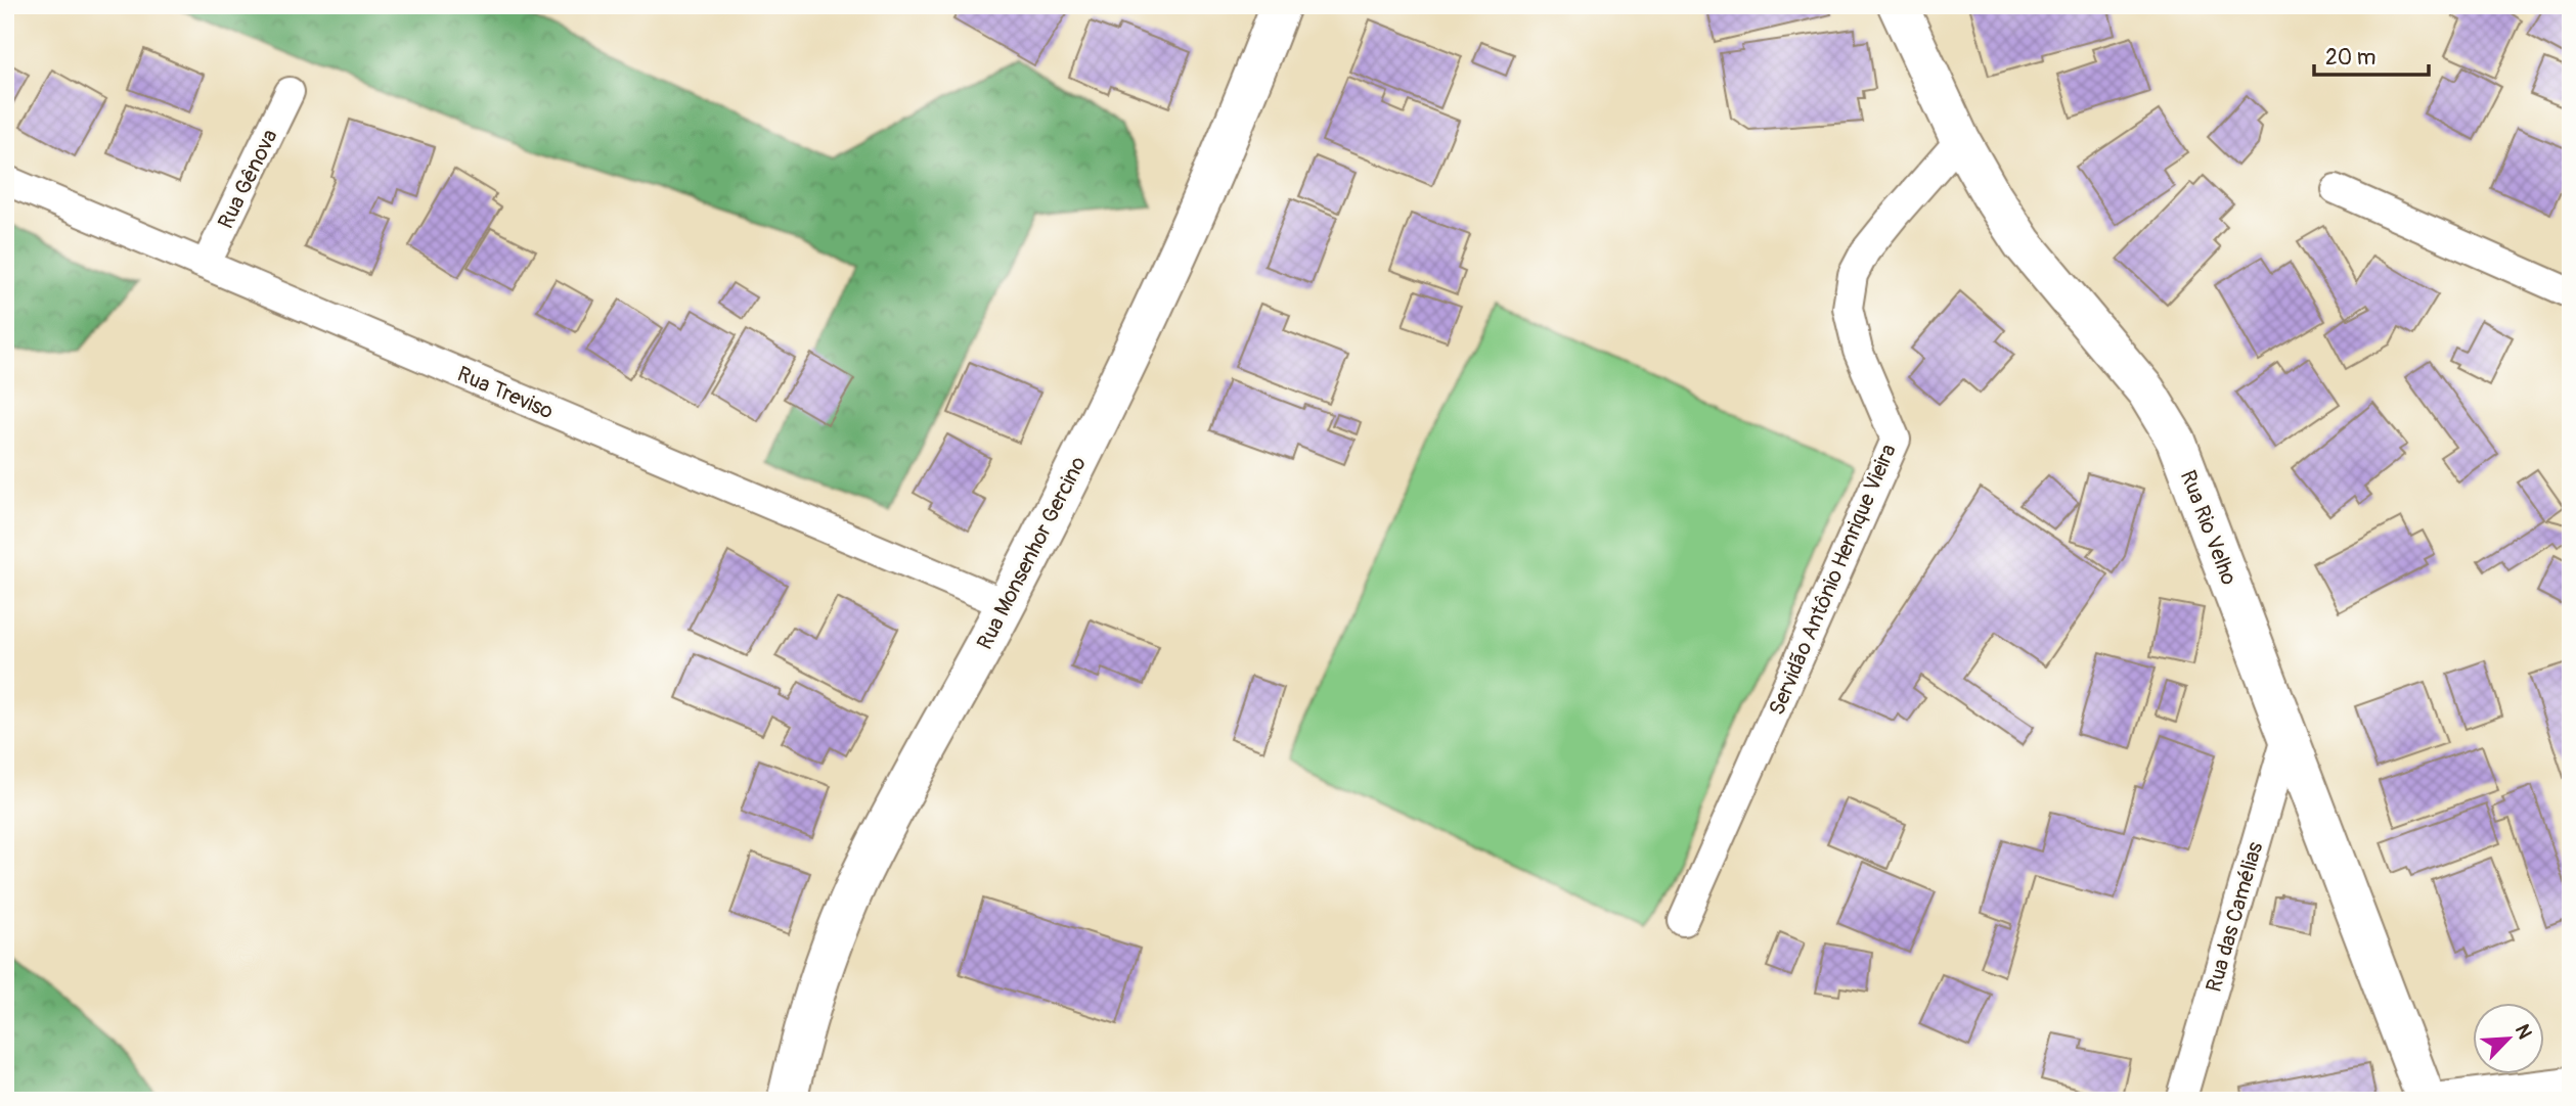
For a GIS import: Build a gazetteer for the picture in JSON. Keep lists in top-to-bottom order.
{
  "streets": {
    "street": [
      "Rua Gênova",
      "Rua Treviso",
      "Rua Rio Velho",
      "Rua Monsenhor Gercino",
      "Servidão Antônio Henrique Vieira",
      "Rua das Camélias"
    ]
  },
  "crossings": [
    ["Rua Gênova", "Rua Treviso"],
    ["Rua Treviso", "Rua Monsenhor Gercino"],
    ["Rua Rio Velho", "Servidão Antônio Henrique Vieira"],
    ["Rua Rio Velho", "Rua das Camélias"]
  ],
  "scale_bar": "20 m",
  "north": "top right"
}
